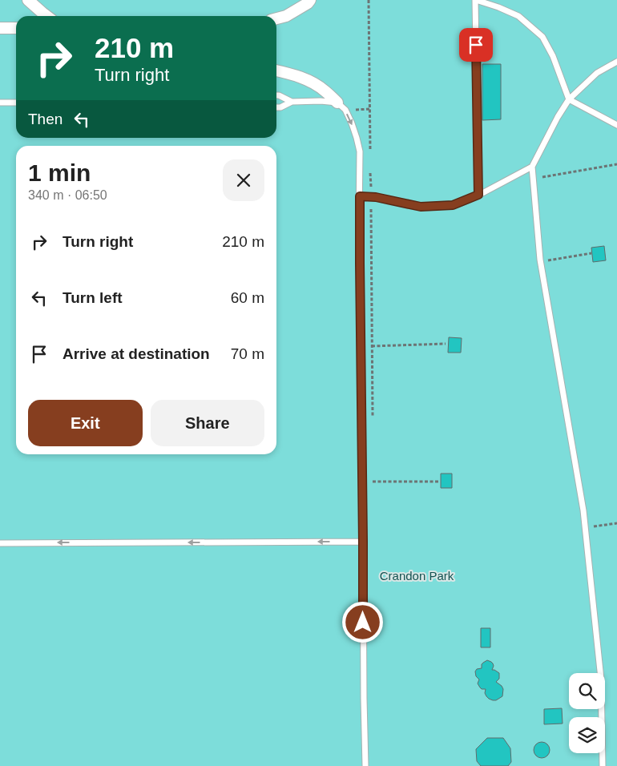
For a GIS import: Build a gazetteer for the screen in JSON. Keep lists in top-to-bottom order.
{
  "parks": ["Crandon Park"],
  "page": {
    "turn": ["210 m", "Turn right"],
    "then": "Then",
    "heading": ["1 min", "340 m · 06:50"],
    "list": [
      {
        "name": "Turn right",
        "value": "210 m"
      },
      {
        "name": "Turn left",
        "value": "60 m"
      },
      {
        "name": "Arrive at destination",
        "value": "70 m"
      }
    ],
    "buttons": ["Exit", "Share"]
  }
}
